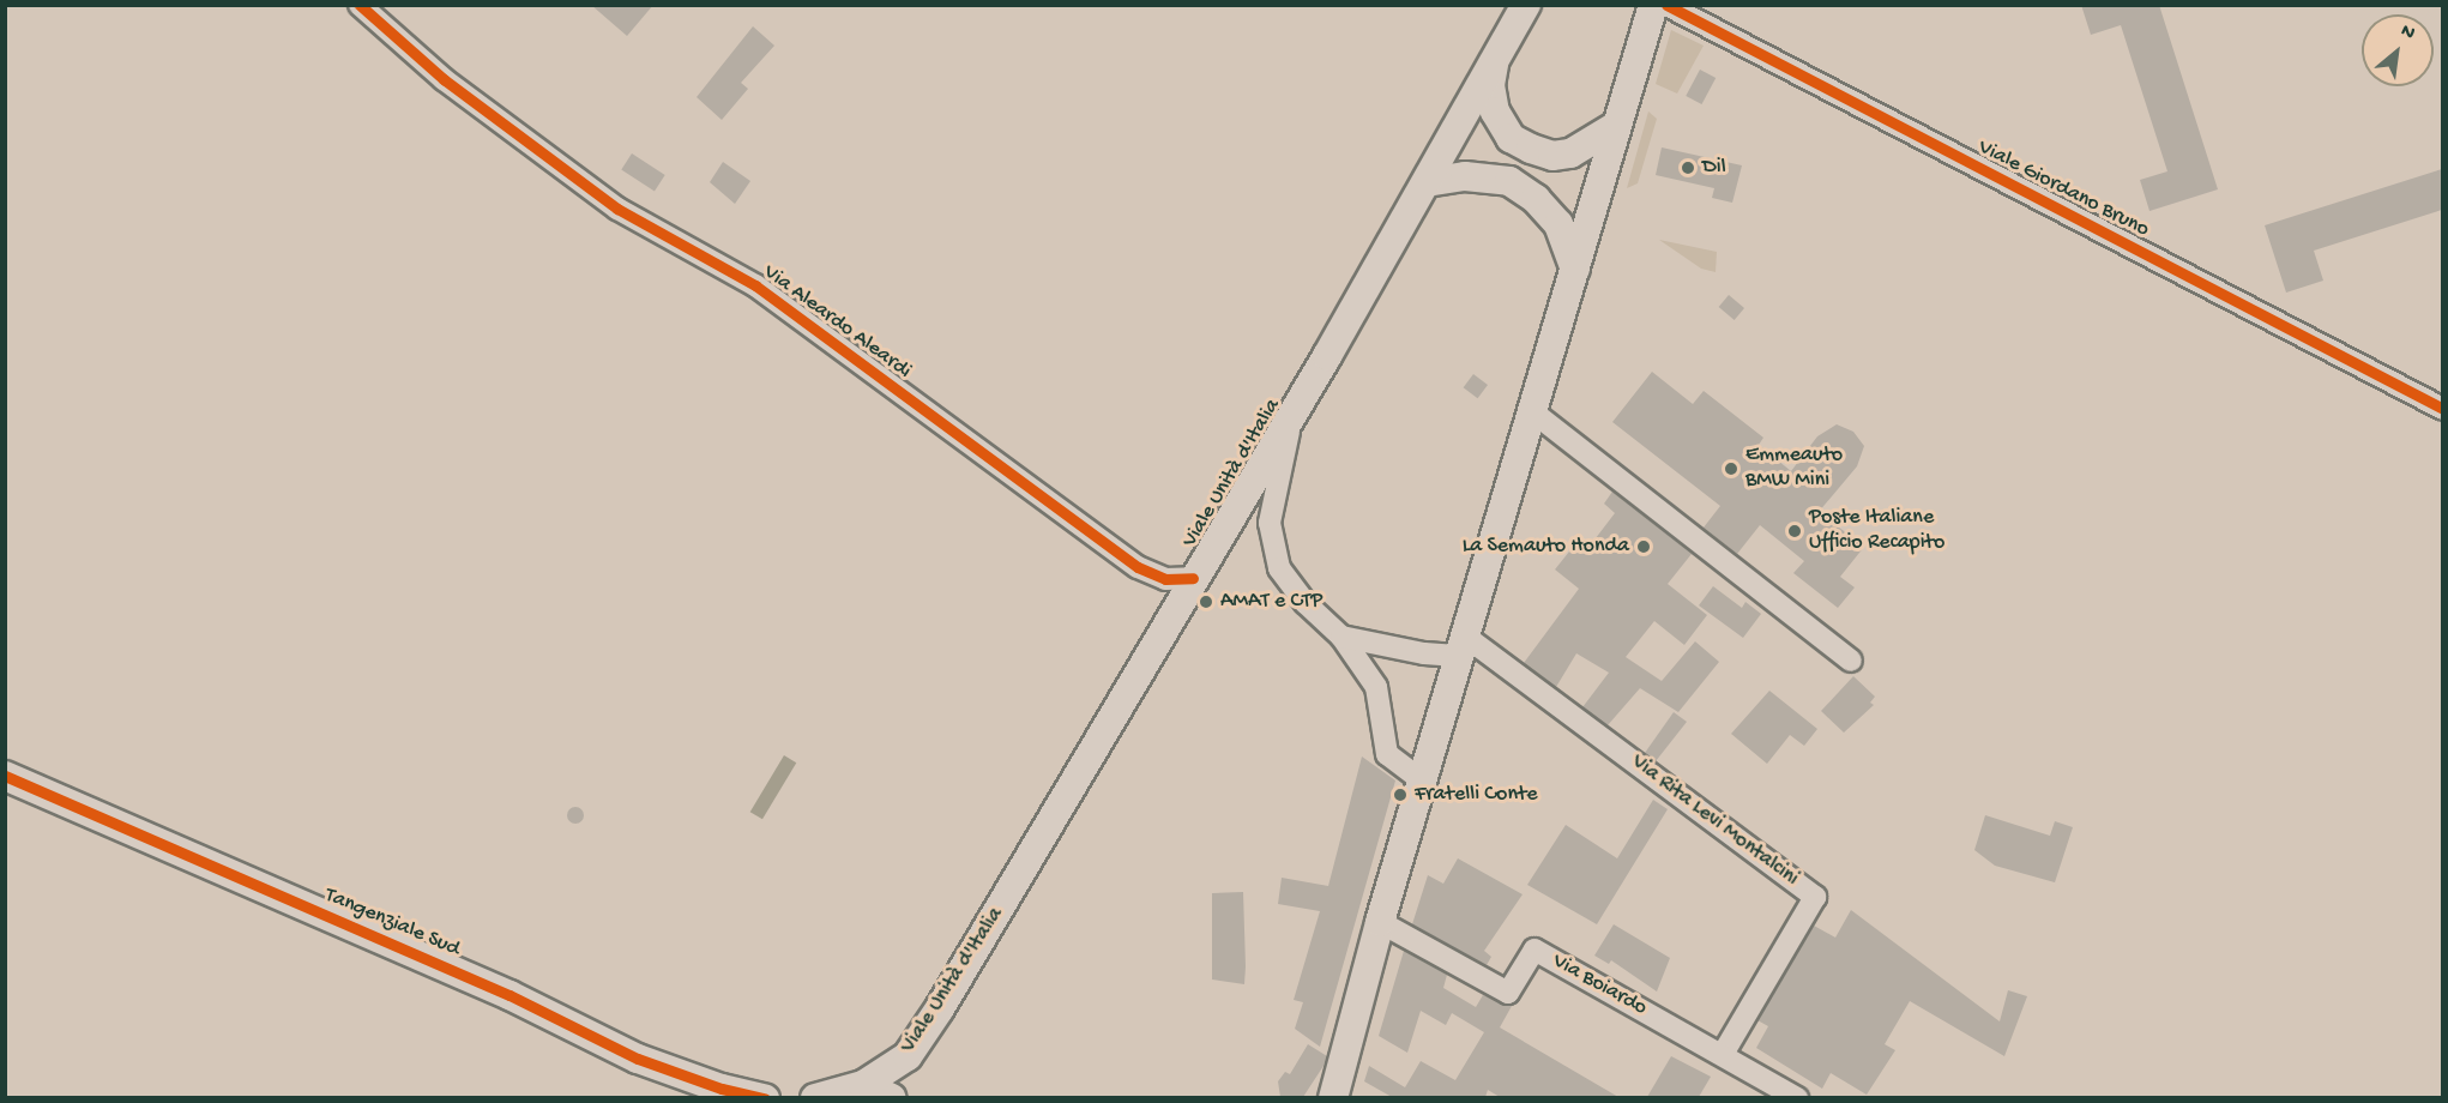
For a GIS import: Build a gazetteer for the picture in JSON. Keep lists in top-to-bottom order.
{
  "streets": {
    "main road": ["Viale Unità d'Italia", "Tangenziale Sud"],
    "street": [
      "Viale Giordano Bruno",
      "Via Aleardo Aleardi",
      "Via Rita Levi Montalcini",
      "Via Boiardo"
    ]
  },
  "crossings": [
    ["Via Aleardo Aleardi", "Viale Unità d'Italia"],
    ["Via Rita Levi Montalcini", "Via Boiardo"]
  ],
  "places": [
    "Dil",
    "Emmeauto BMW Mini",
    "Poste Italiane Ufficio Recapito",
    "La Semauto Honda",
    "AMAT e CTP",
    "Fratelli Conte"
  ],
  "north": "top right"
}
